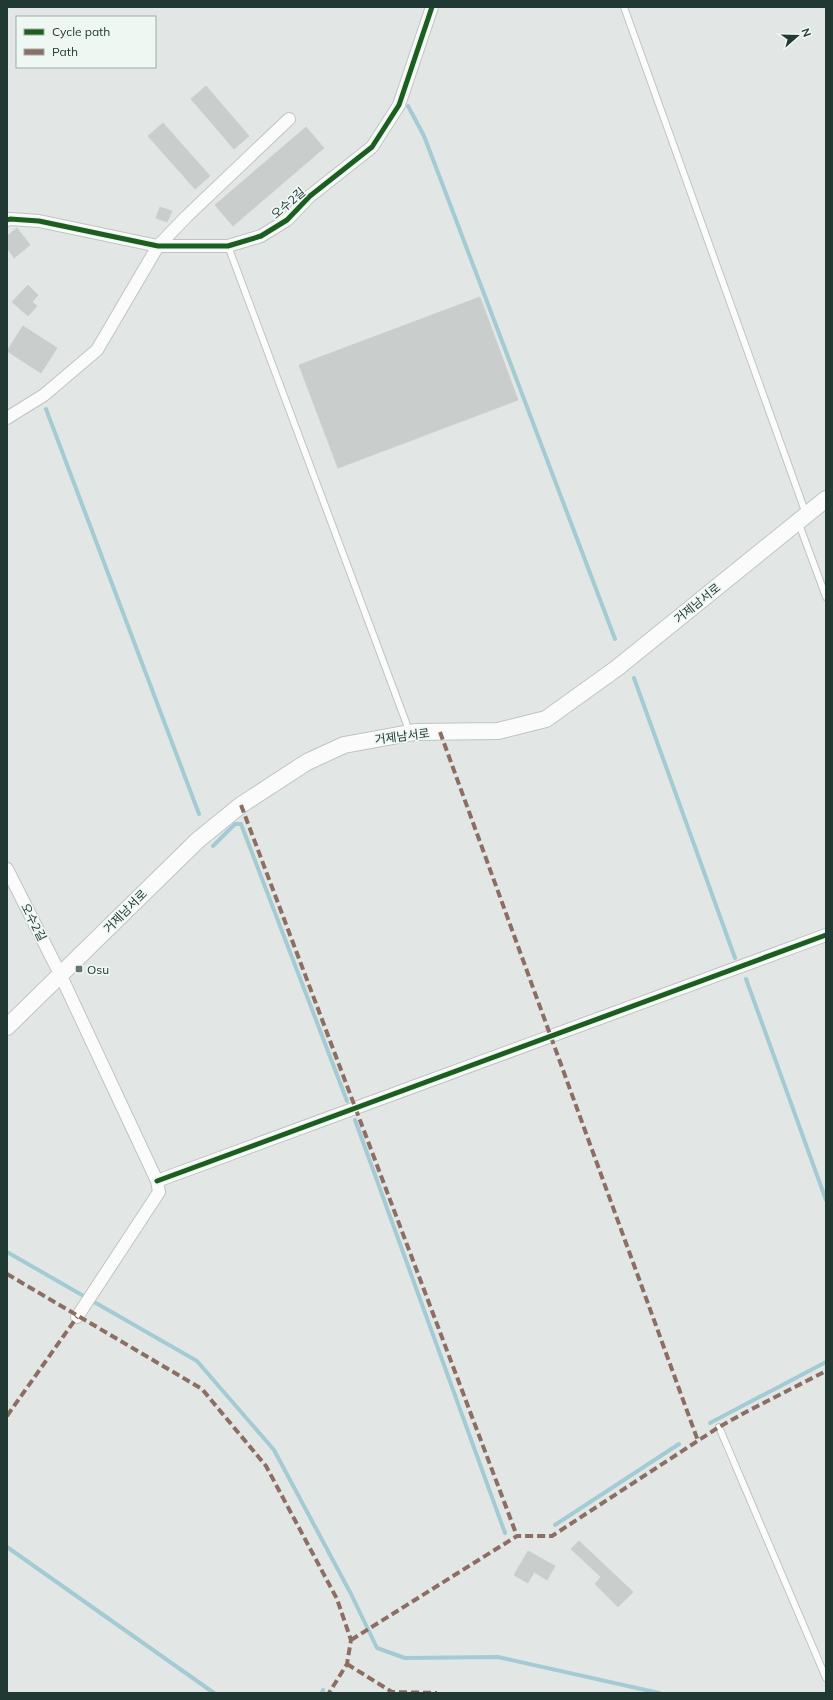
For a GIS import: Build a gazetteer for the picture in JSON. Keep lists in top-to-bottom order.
{
  "streets": {
    "main road": ["거제남서로"],
    "street": ["오수2길"]
  },
  "crossings": [
    ["오수2길", "거제남서로"]
  ],
  "places": {
    "transit": ["Osu"]
  },
  "legend": ["Cycle path", "Path"],
  "north": "right"
}
